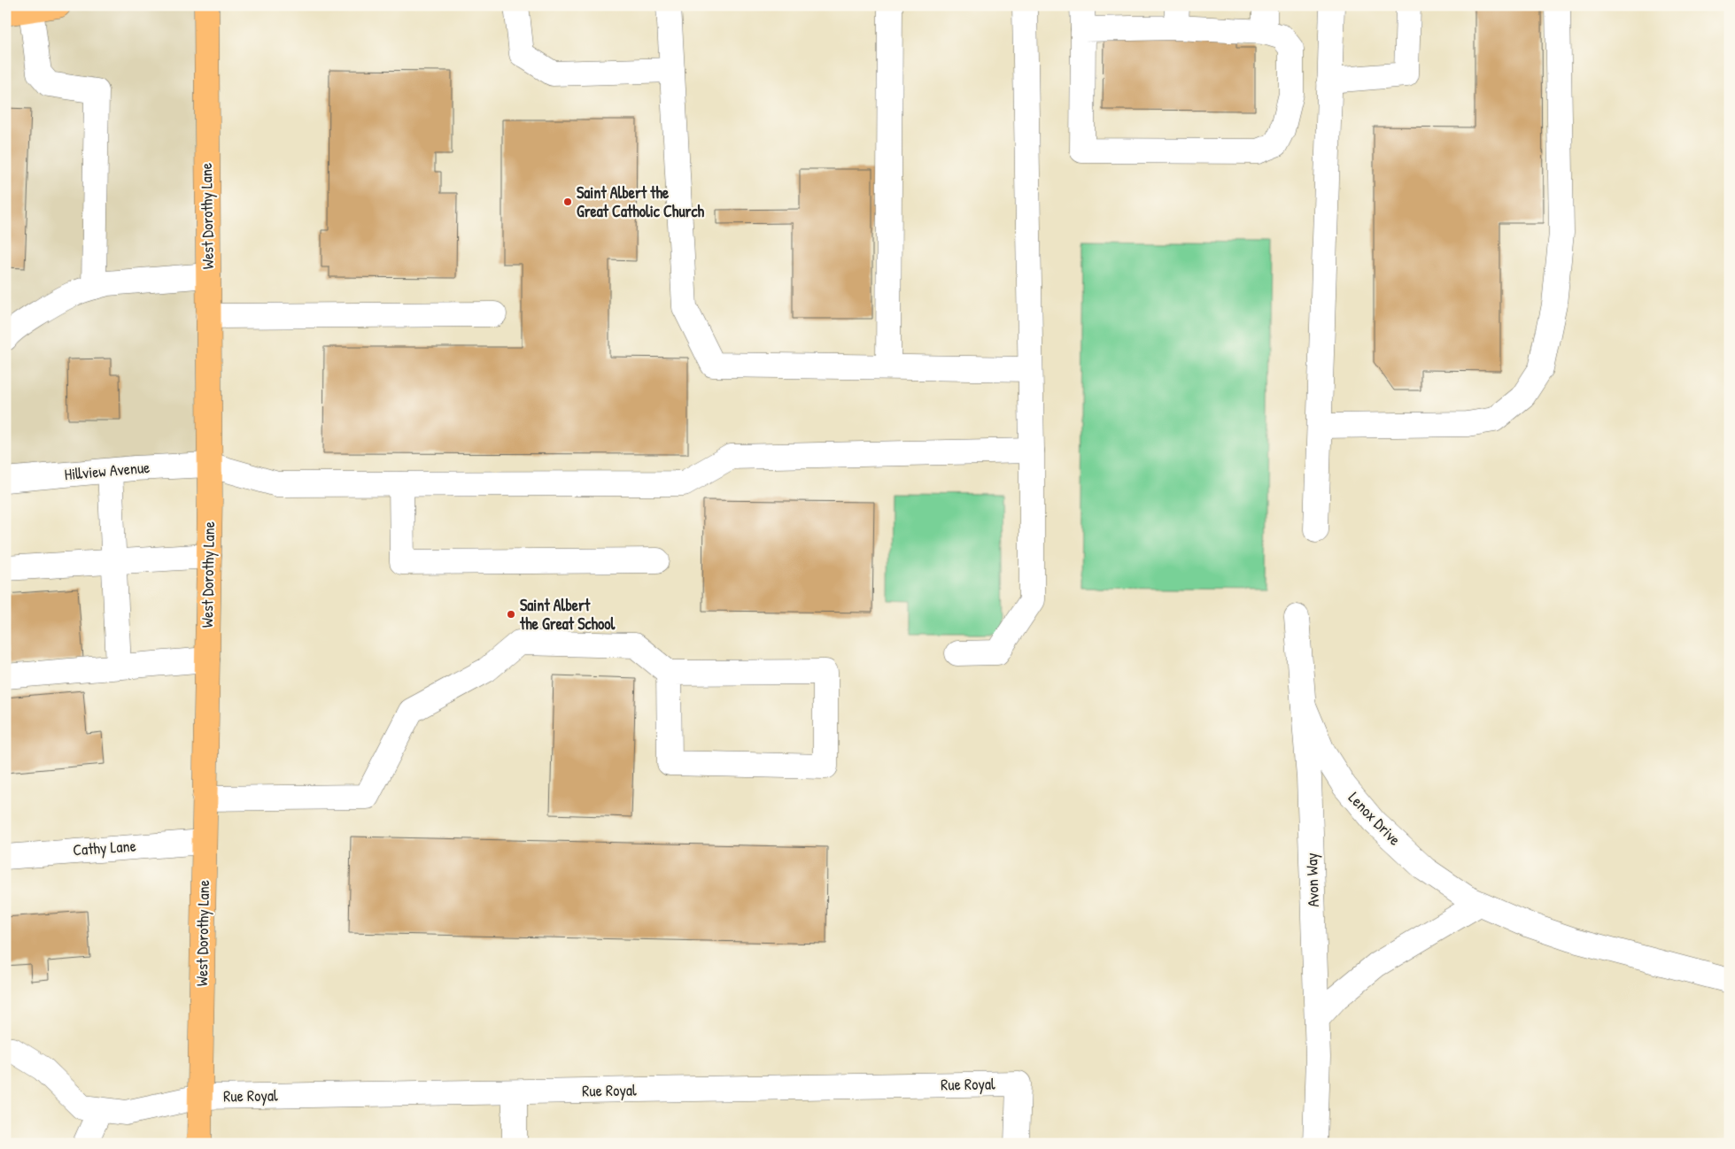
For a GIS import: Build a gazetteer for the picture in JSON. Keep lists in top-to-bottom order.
{
  "streets": {
    "main road": ["West Dorothy Lane"],
    "street": [
      "Hillview Avenue",
      "Lenox Drive",
      "Cathy Lane",
      "Avon Way",
      "Rue Royal"
    ]
  },
  "crossings": [
    ["West Dorothy Lane", "Hillview Avenue"],
    ["West Dorothy Lane", "Cathy Lane"],
    ["West Dorothy Lane", "Rue Royal"],
    ["Lenox Drive", "Avon Way"]
  ],
  "places": ["Saint Albert the Great Catholic Church", "Saint Albert the Great School"]
}
